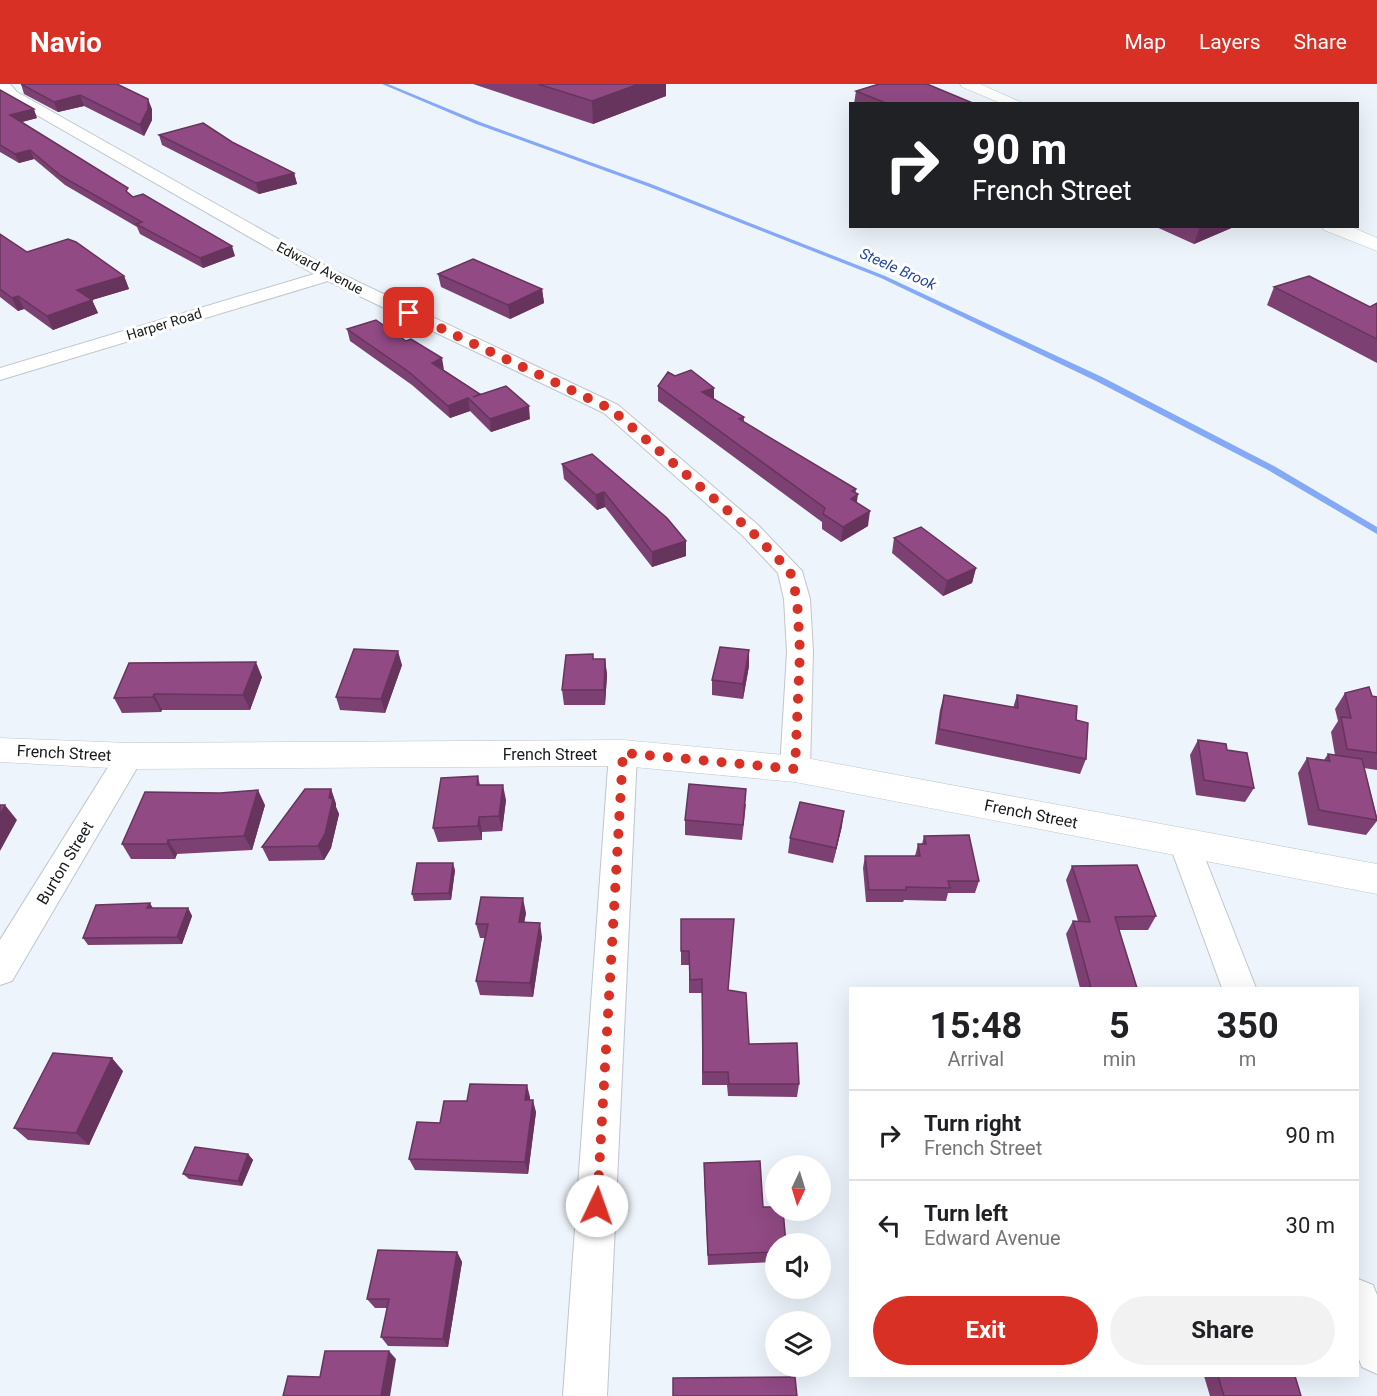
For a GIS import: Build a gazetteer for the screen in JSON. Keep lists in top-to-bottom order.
{
  "streets": {
    "street": [
      "Edward Avenue",
      "Harper Road",
      "French Street",
      "Burton Street"
    ]
  },
  "crossings": [
    ["Edward Avenue", "Harper Road"],
    ["Edward Avenue", "French Street"],
    ["French Street", "Burton Street"]
  ],
  "water": ["Steele Brook"],
  "north": "bottom",
  "page": {
    "header": "Navio",
    "nav": ["Map", "Layers", "Share"],
    "turn": ["90 m", "French Street"],
    "eta": [
      "15:48",
      "Arrival",
      "5",
      "min",
      "350",
      "m"
    ],
    "list": [
      {
        "name": "Turn right",
        "note": "French Street",
        "value": "90 m"
      },
      {
        "name": "Turn left",
        "note": "Edward Avenue",
        "value": "30 m"
      }
    ],
    "buttons": ["Exit", "Share"]
  }
}
